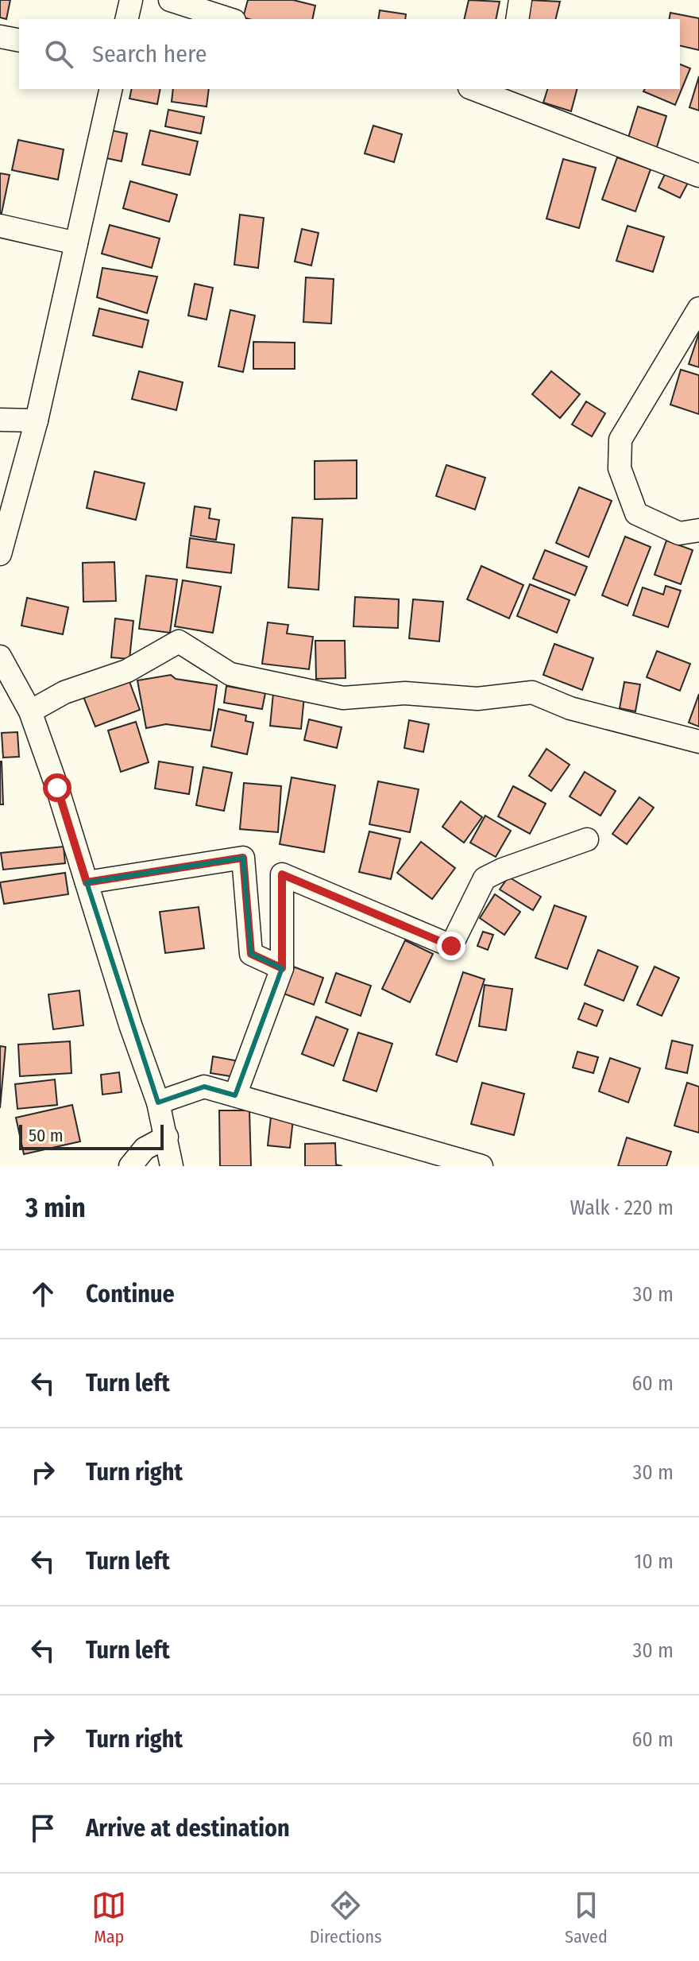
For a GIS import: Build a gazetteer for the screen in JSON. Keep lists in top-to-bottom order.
{
  "scale_bar": "50 m",
  "page": {
    "search": "Search here",
    "scale": "50 m",
    "heading": ["3 min", "Walk · 220 m"],
    "list": [
      ["Continue", "30 m"],
      ["Turn left", "60 m"],
      ["Turn right", "30 m"],
      ["Turn left", "10 m"],
      ["Turn left", "30 m"],
      ["Turn right", "60 m"],
      "Arrive at destination"
    ],
    "nav": ["Map", "Directions", "Saved"]
  }
}
